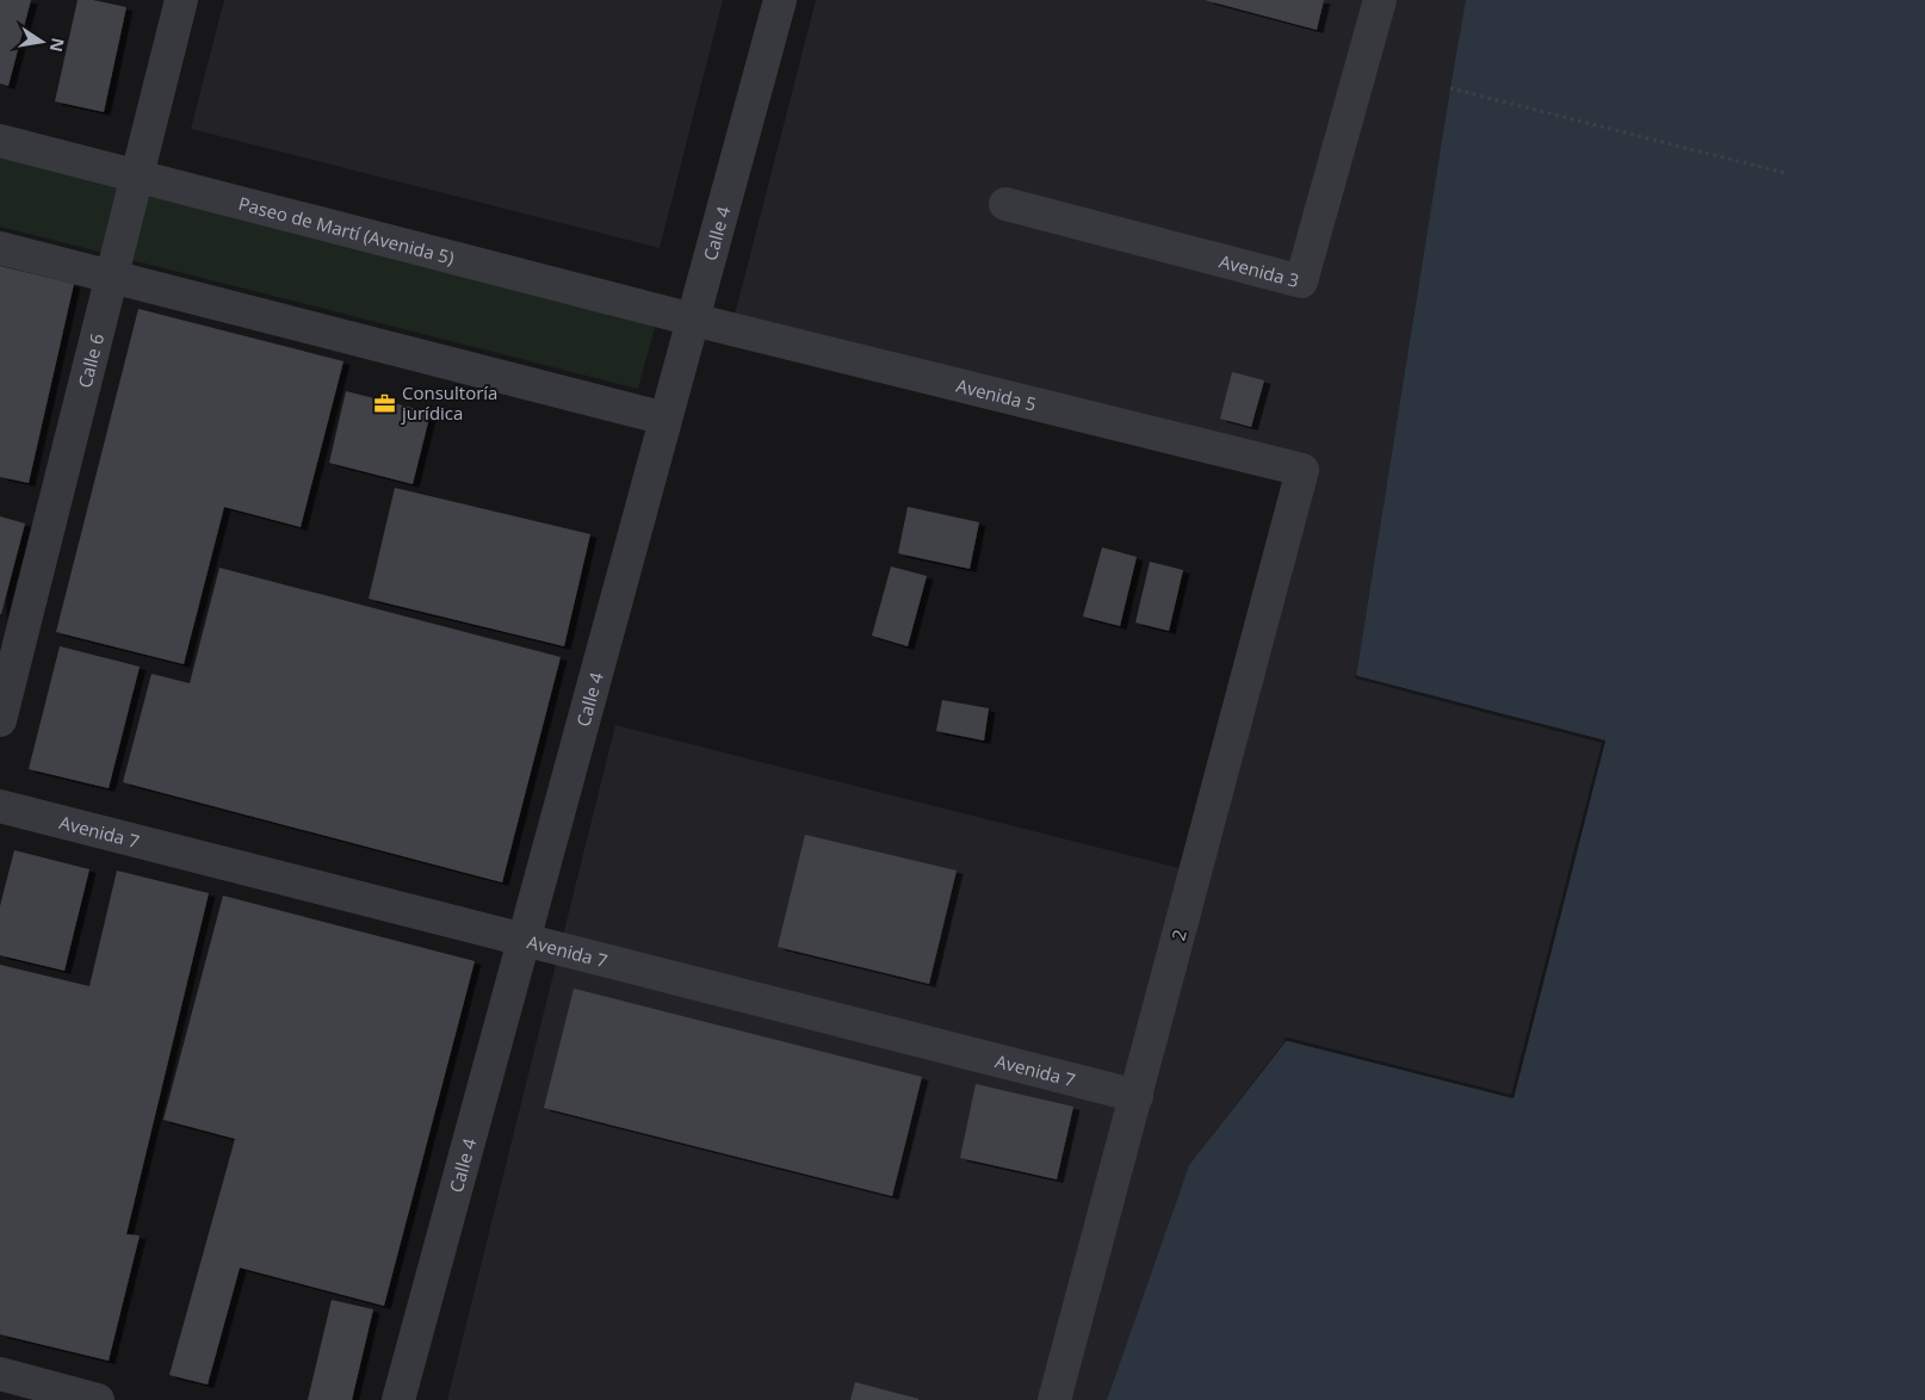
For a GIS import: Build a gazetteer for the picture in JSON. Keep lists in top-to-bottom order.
{
  "streets": {
    "street": [
      "Paseo de Martí (Avenida 5)",
      "Calle 4",
      "Avenida 3",
      "Calle 6",
      "Avenida 5",
      "Avenida 7",
      "2"
    ]
  },
  "crossings": [
    ["Paseo de Martí (Avenida 5)", "Calle 4"],
    ["Paseo de Martí (Avenida 5)", "Calle 6"],
    ["Paseo de Martí (Avenida 5)", "Avenida 5"],
    ["Calle 4", "Avenida 5"],
    ["Calle 4", "Avenida 7"],
    ["Avenida 5", "2"],
    ["Avenida 7", "2"]
  ],
  "places": {
    "office": ["Consultoría jurídica"]
  },
  "north": "right"
}
